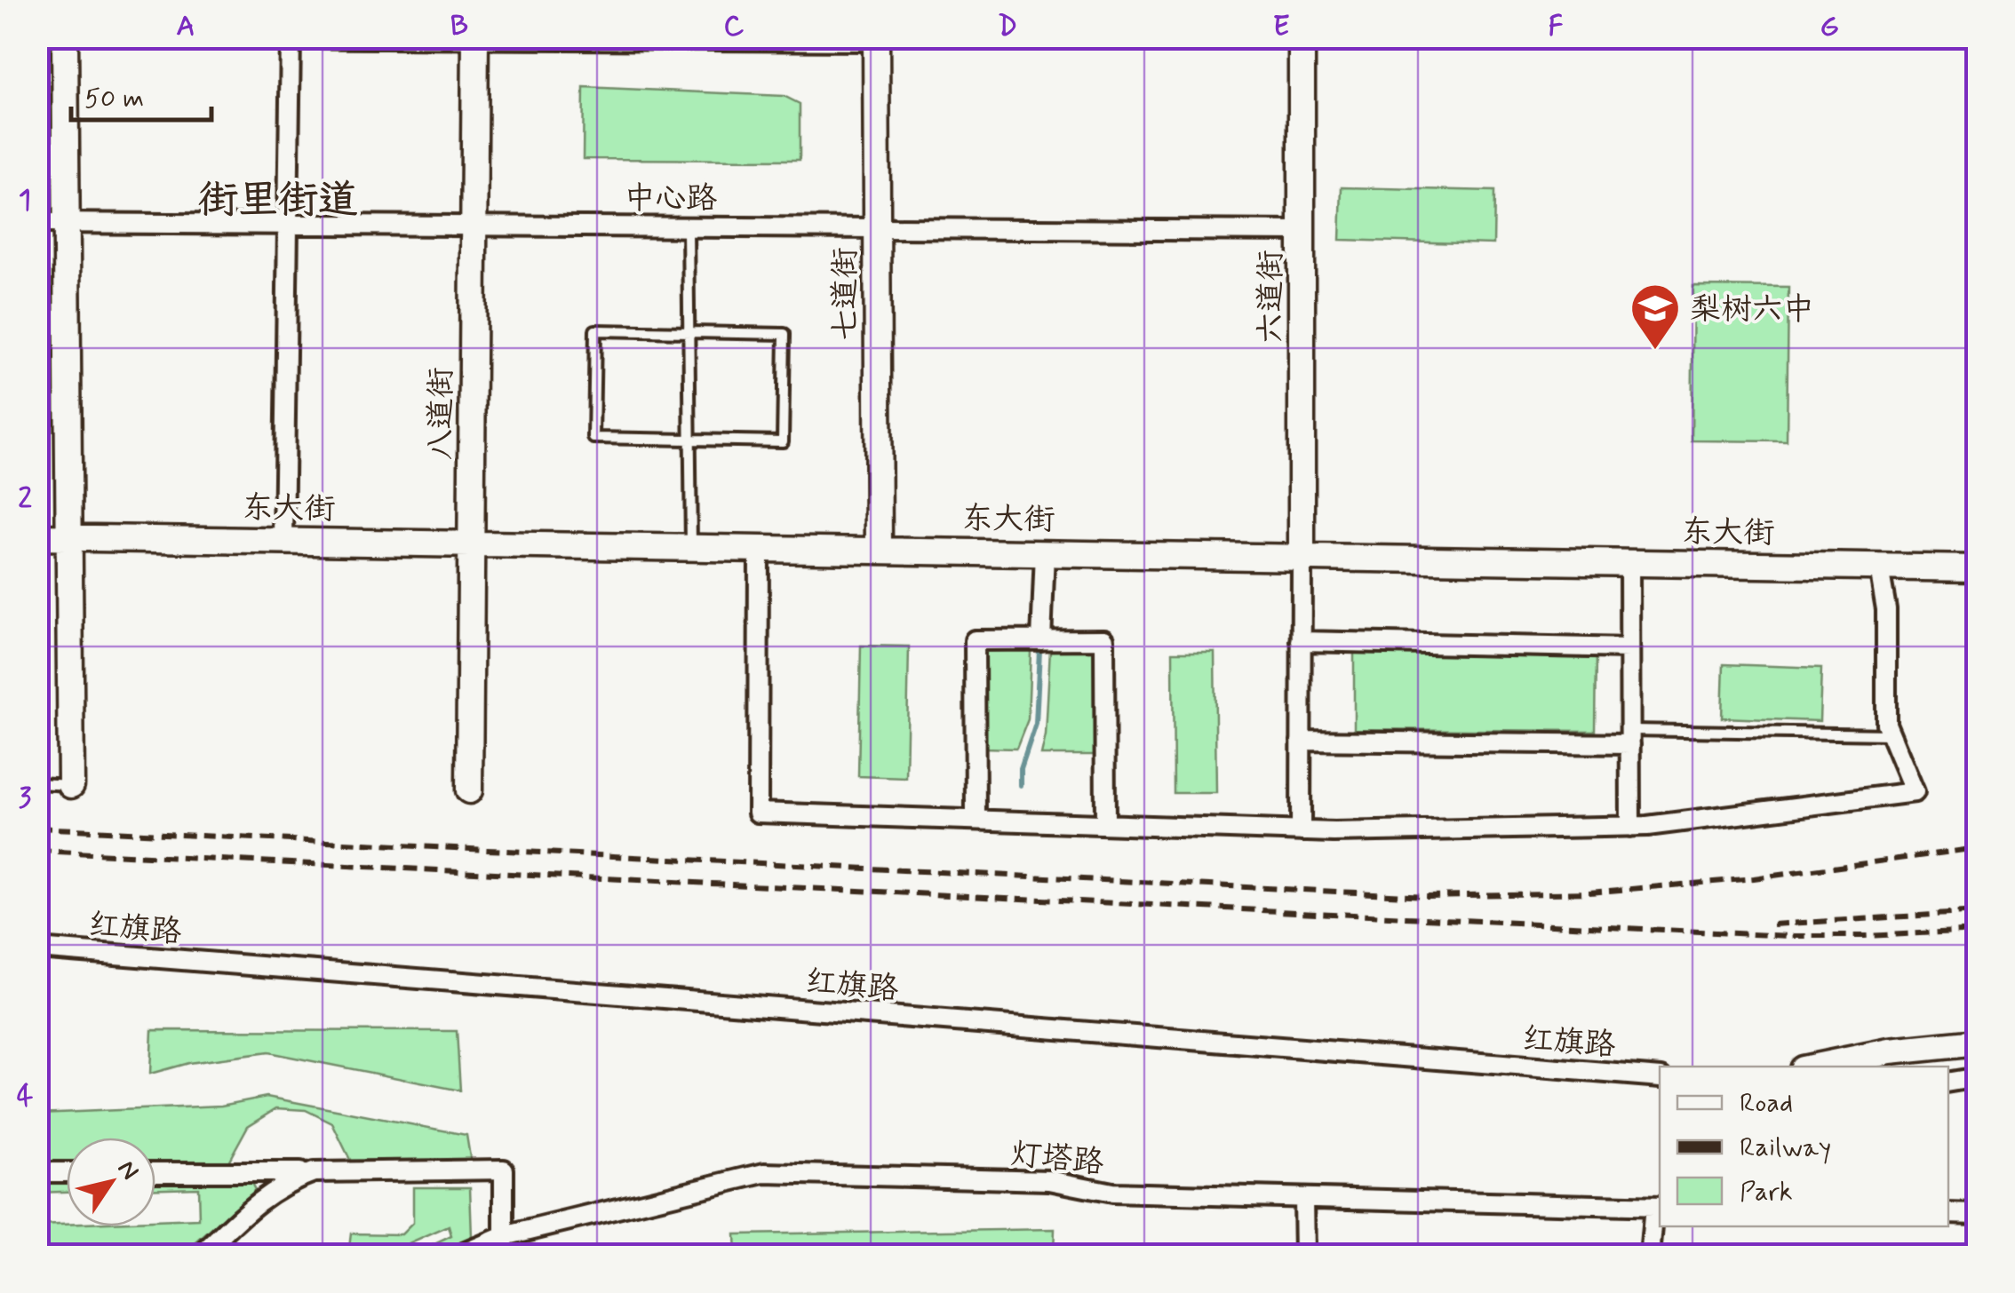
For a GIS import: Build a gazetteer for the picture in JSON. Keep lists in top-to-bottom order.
{
  "streets": {
    "street": [
      "中心路",
      "七道街",
      "六道街",
      "八道街",
      "东大街",
      "红旗路",
      "灯塔路"
    ]
  },
  "crossings": [
    ["中心路", "七道街"],
    ["中心路", "六道街"],
    ["中心路", "八道街"],
    ["七道街", "东大街"],
    ["六道街", "东大街"],
    ["八道街", "东大街"]
  ],
  "districts": ["街里街道"],
  "places": {
    "school or university": ["梨树六中"]
  },
  "legend": ["Road", "Railway", "Park"],
  "scale_bar": "50 m",
  "north": "top right",
  "grid": {
    "columns": [
      "A",
      "B",
      "C",
      "D",
      "E",
      "F",
      "G"
    ],
    "rows": [
      "1",
      "2",
      "3",
      "4"
    ]
  }
}
